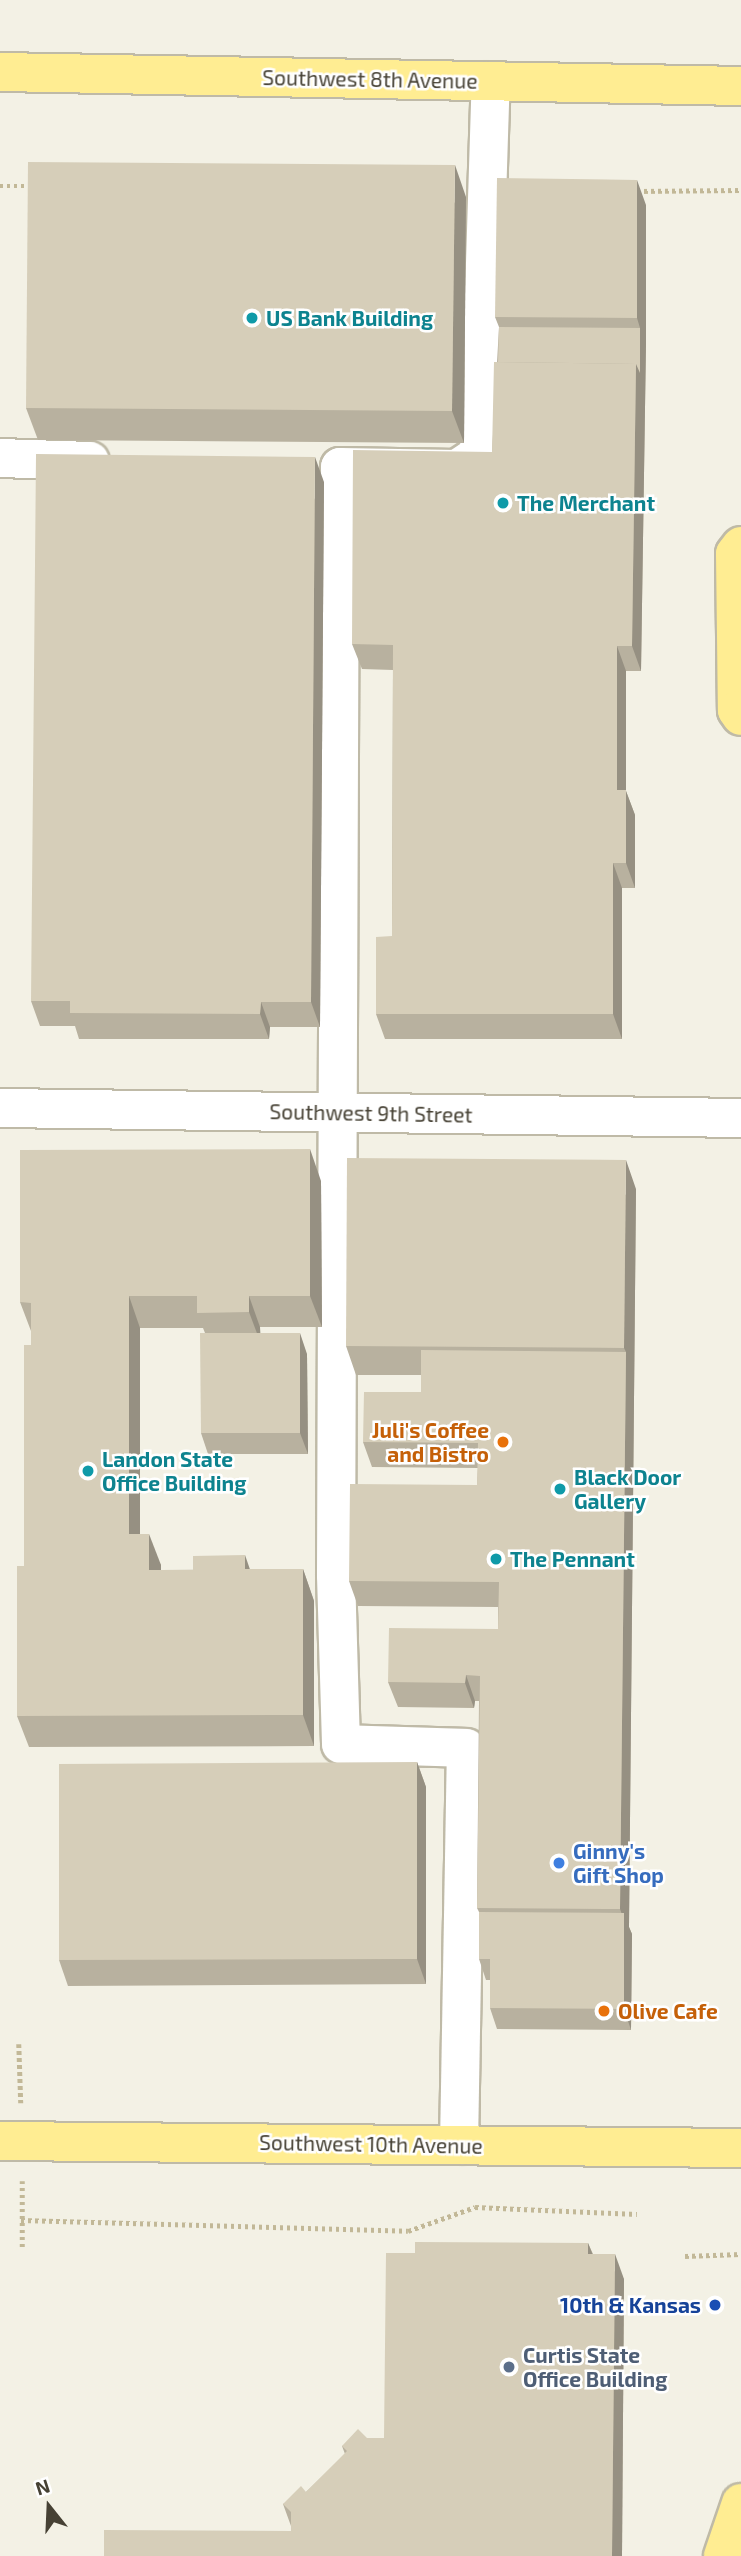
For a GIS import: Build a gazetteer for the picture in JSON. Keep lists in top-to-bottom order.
{
  "streets": {
    "main road": ["Southwest 8th Avenue", "Southwest 10th Avenue"],
    "street": ["Southwest 9th Street"]
  },
  "places": [
    "US Bank Building",
    "The Merchant",
    "Juli's Coffee and Bistro",
    "Landon State Office Building",
    "Black Door Gallery",
    "The Pennant",
    "Ginny's Gift Shop",
    "Olive Cafe",
    "10th & Kansas",
    "Curtis State Office Building"
  ],
  "north": "top"
}
